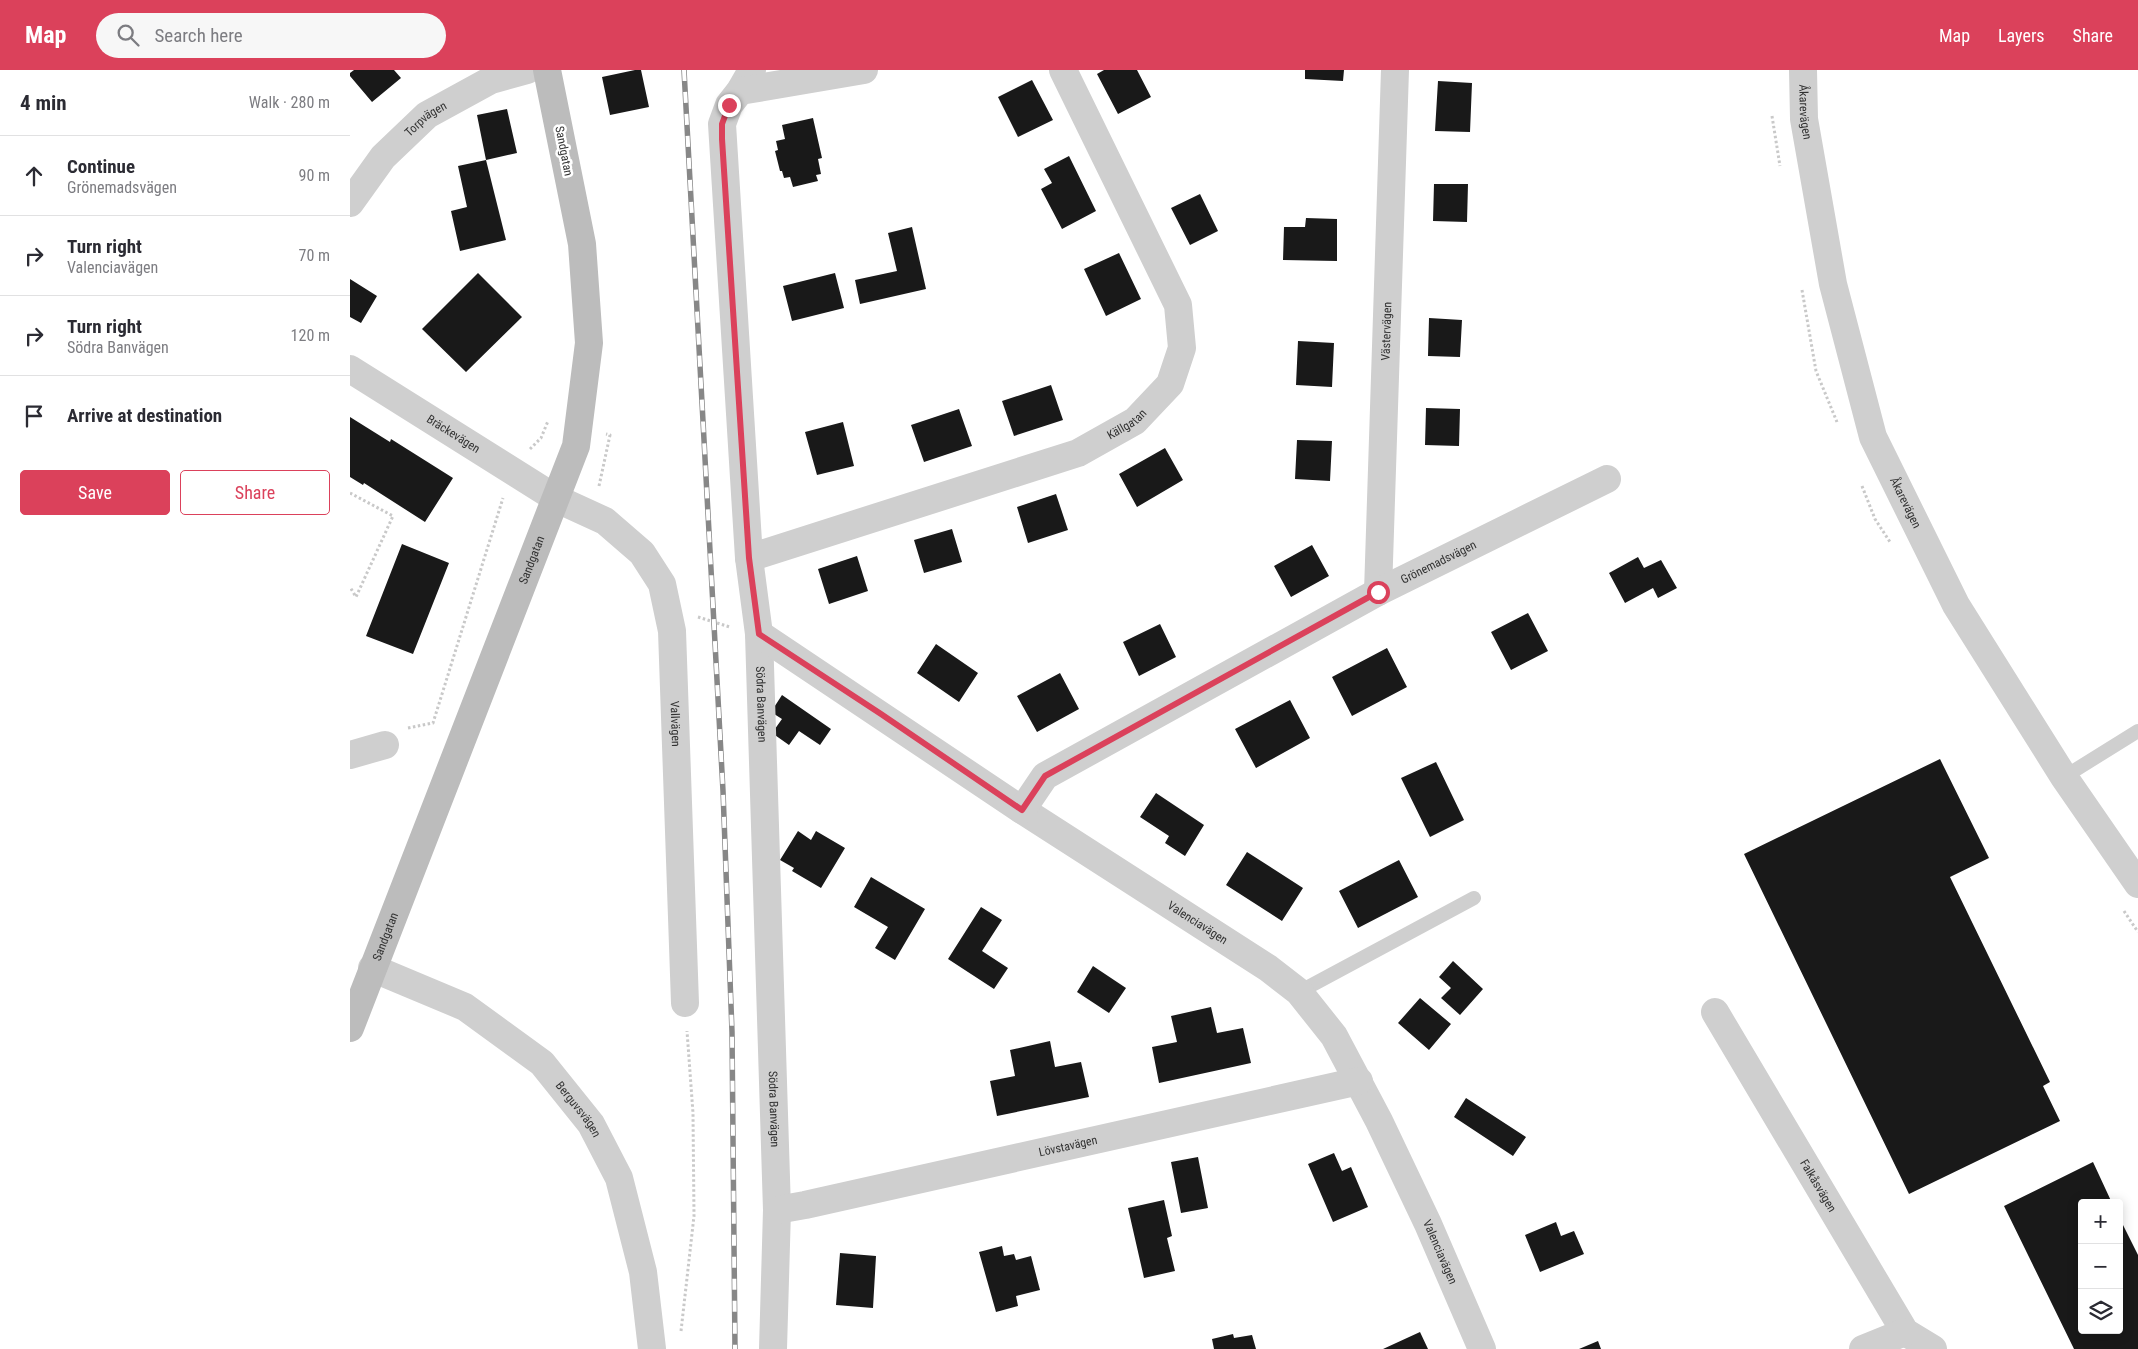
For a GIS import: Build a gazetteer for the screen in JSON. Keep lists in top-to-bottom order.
{
  "streets": {
    "main road": ["Sandgatan"],
    "street": [
      "Åkarevägen",
      "Torpvägen",
      "Västervägen",
      "Källgatan",
      "Bräckevägen",
      "Grönemadsvägen",
      "Södra Banvägen",
      "Vallvägen",
      "Valenciavägen",
      "Berguvsvägen",
      "Lövstavägen",
      "Falkåsvägen"
    ]
  },
  "crossings": [
    ["Sandgatan", "Bräckevägen"],
    ["Sandgatan", "Vallvägen"],
    ["Sandgatan", "Berguvsvägen"],
    ["Västervägen", "Grönemadsvägen"],
    ["Källgatan", "Södra Banvägen"],
    ["Bräckevägen", "Vallvägen"],
    ["Grönemadsvägen", "Valenciavägen"],
    ["Södra Banvägen", "Valenciavägen"],
    ["Södra Banvägen", "Lövstavägen"],
    ["Valenciavägen", "Lövstavägen"]
  ],
  "page": {
    "header": "Map",
    "search": "Search here",
    "nav": ["Map", "Layers", "Share"],
    "heading": ["4 min", "Walk · 280 m"],
    "list": [
      ["Continue", "Grönemadsvägen", "90 m"],
      ["Turn right", "Valenciavägen", "70 m"],
      ["Turn right", "Södra Banvägen", "120 m"],
      "Arrive at destination"
    ],
    "buttons": ["Save", "Share"],
    "map_buttons": ["+", "−"]
  }
}
